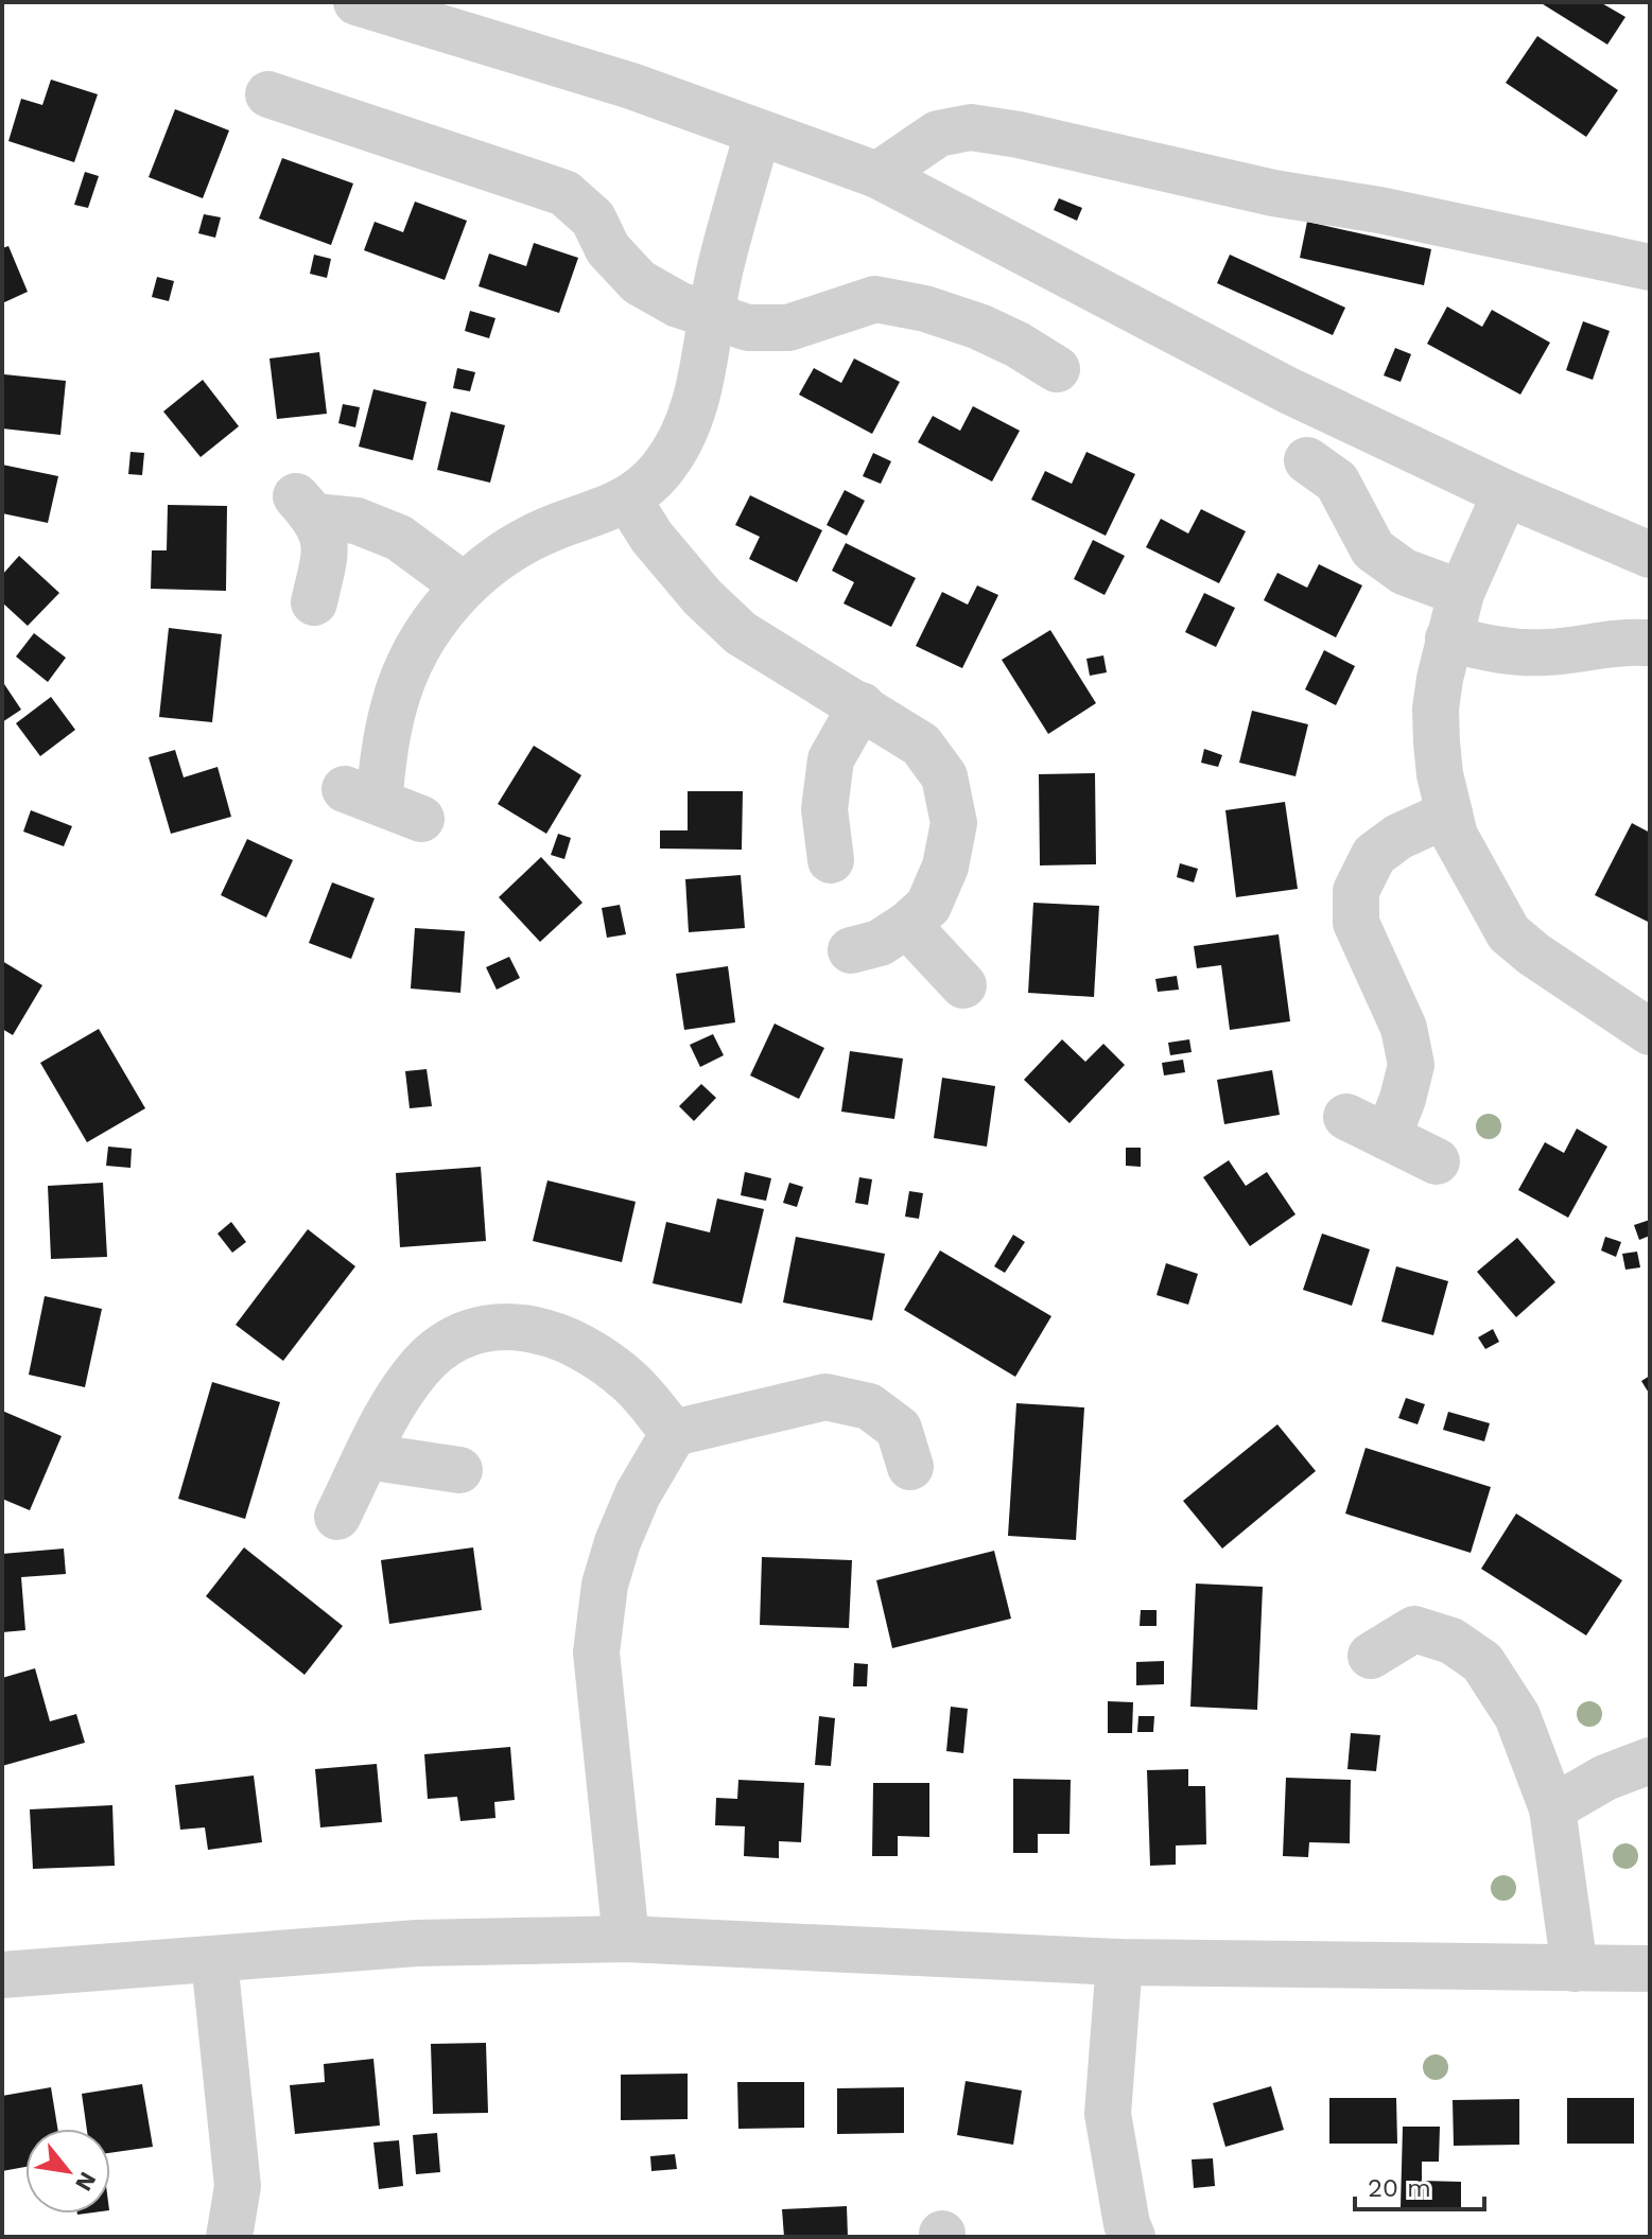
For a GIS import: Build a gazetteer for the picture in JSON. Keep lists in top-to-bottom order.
{
  "scale_bar": "20 m",
  "north": "bottom right"
}
